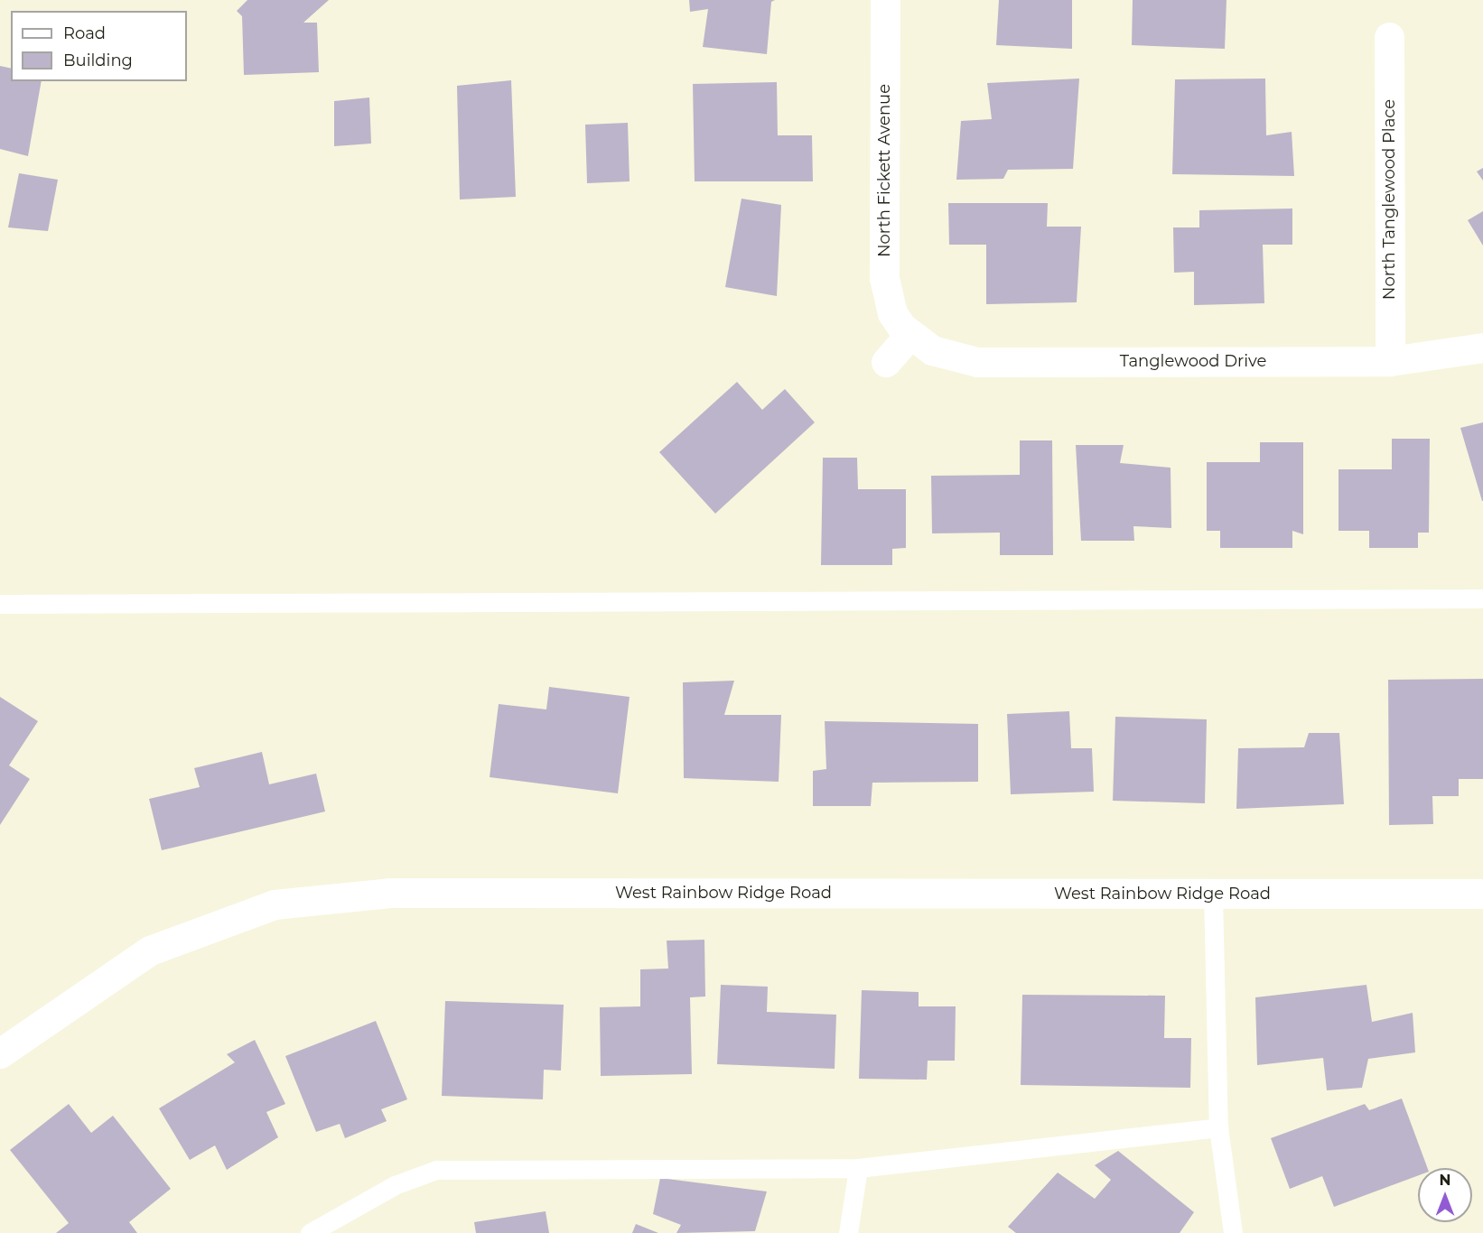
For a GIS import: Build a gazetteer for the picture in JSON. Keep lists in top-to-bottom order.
{
  "streets": {
    "street": [
      "North Fickett Avenue",
      "North Tanglewood Place",
      "Tanglewood Drive",
      "West Rainbow Ridge Road"
    ]
  },
  "crossings": [
    ["North Fickett Avenue", "Tanglewood Drive"],
    ["North Tanglewood Place", "Tanglewood Drive"]
  ],
  "legend": ["Road", "Building"],
  "north": "top"
}
